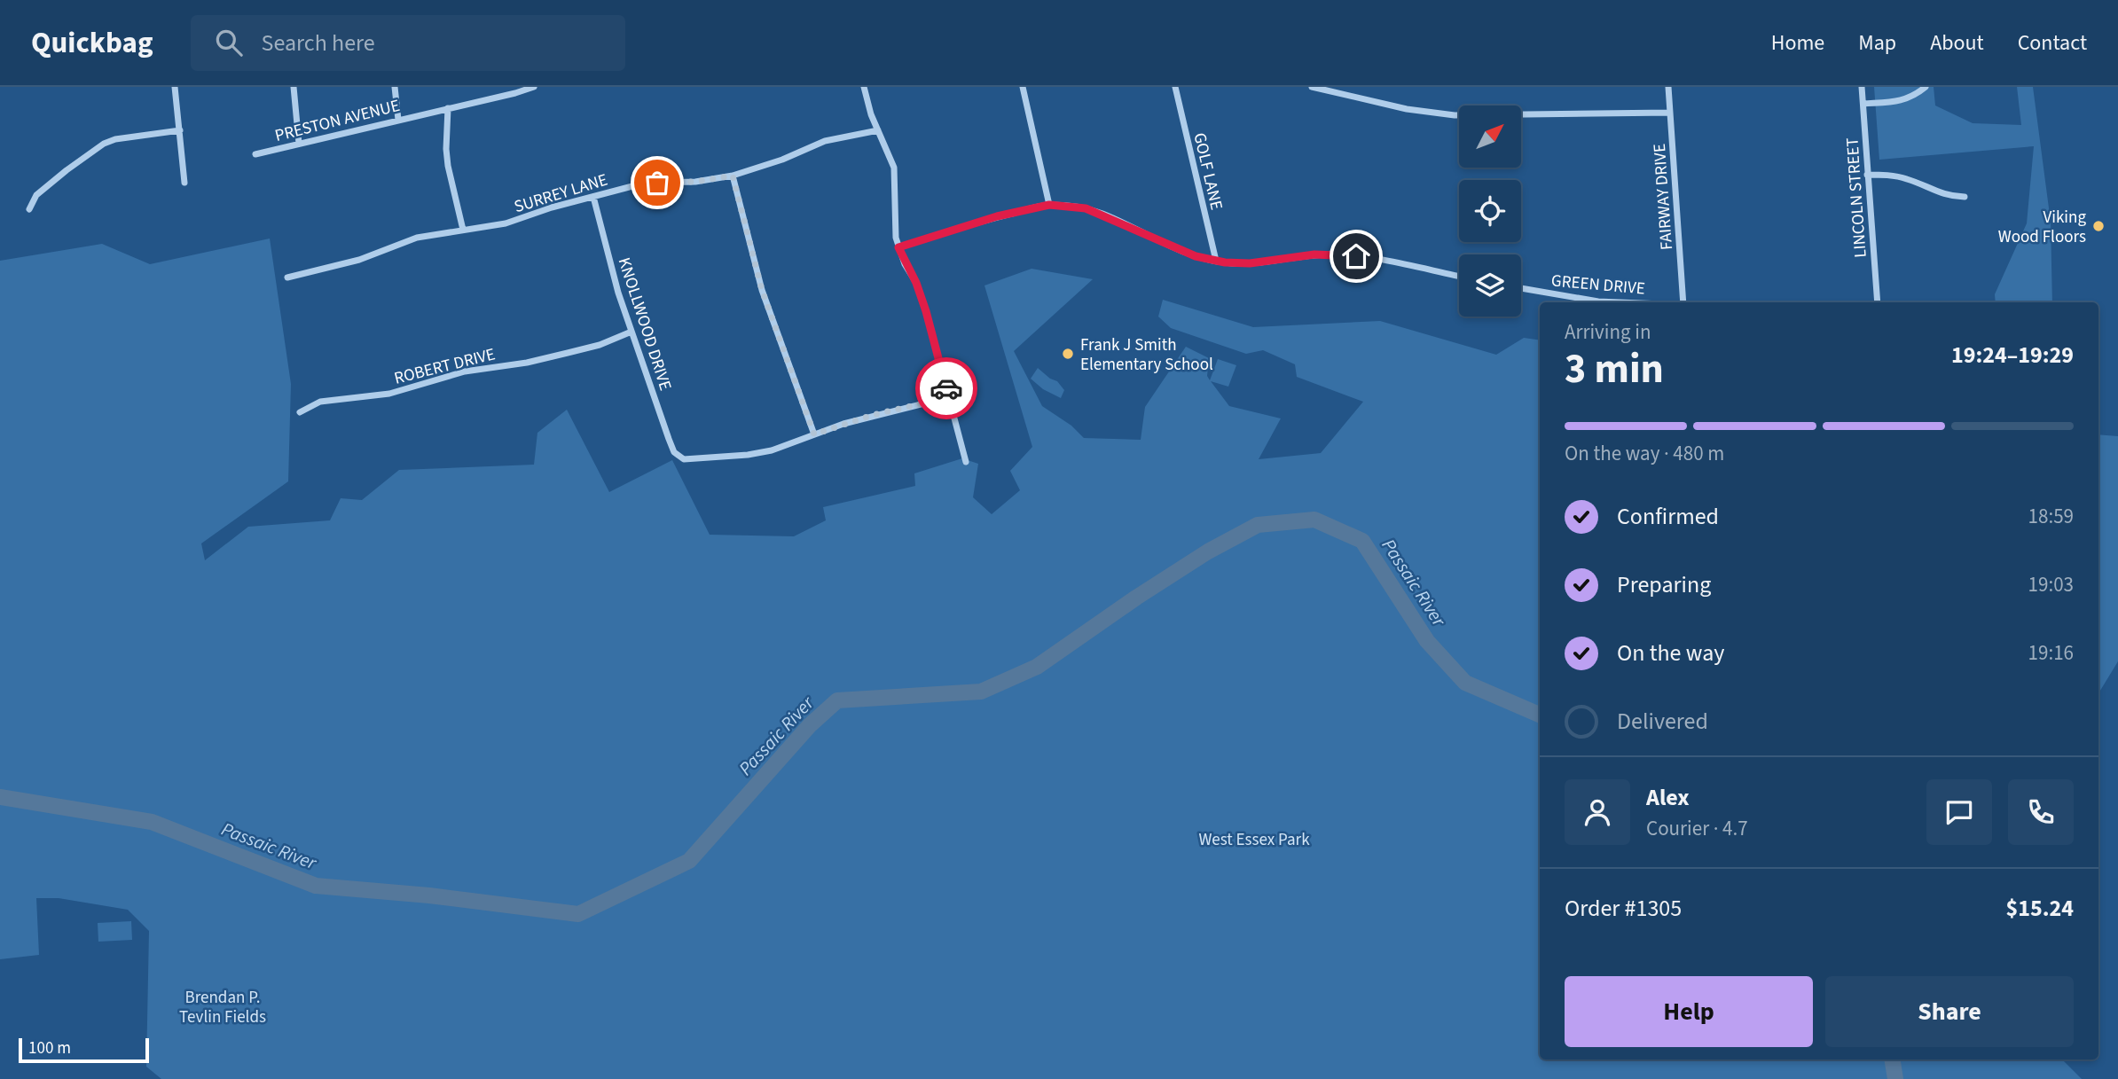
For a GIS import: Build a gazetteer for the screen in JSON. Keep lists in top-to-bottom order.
{
  "streets": {
    "street": [
      "PRESTON AVENUE",
      "GOLF LANE",
      "SURREY LANE",
      "FAIRWAY DRIVE",
      "LINCOLN STREET",
      "GREEN DRIVE",
      "KNOLLWOOD DRIVE",
      "ROBERT DRIVE"
    ]
  },
  "crossings": [
    ["SURREY LANE", "KNOLLWOOD DRIVE"],
    ["KNOLLWOOD DRIVE", "ROBERT DRIVE"]
  ],
  "water": ["Passaic River"],
  "parks": ["West Essex Park", "Brendan P. Tevlin Fields"],
  "places": ["Viking Wood Floors", "Frank J Smith Elementary School"],
  "scale_bar": "100 m",
  "north": "top right",
  "page": {
    "header": "Quickbag",
    "search": "Search here",
    "nav": [
      "Home",
      "Map",
      "About",
      "Contact"
    ],
    "heading": ["3 min", "Arriving in", "19:24–19:29"],
    "panel": [
      "Alex",
      "Courier · 4.7",
      "Order #1305",
      "$15.24"
    ],
    "bar": "On the way · 480 m",
    "list": [
      ["Confirmed", "18:59"],
      ["Preparing", "19:03"],
      ["On the way", "19:16"],
      "Delivered"
    ],
    "buttons": ["Help", "Share"],
    "scale": "100 m"
  }
}
